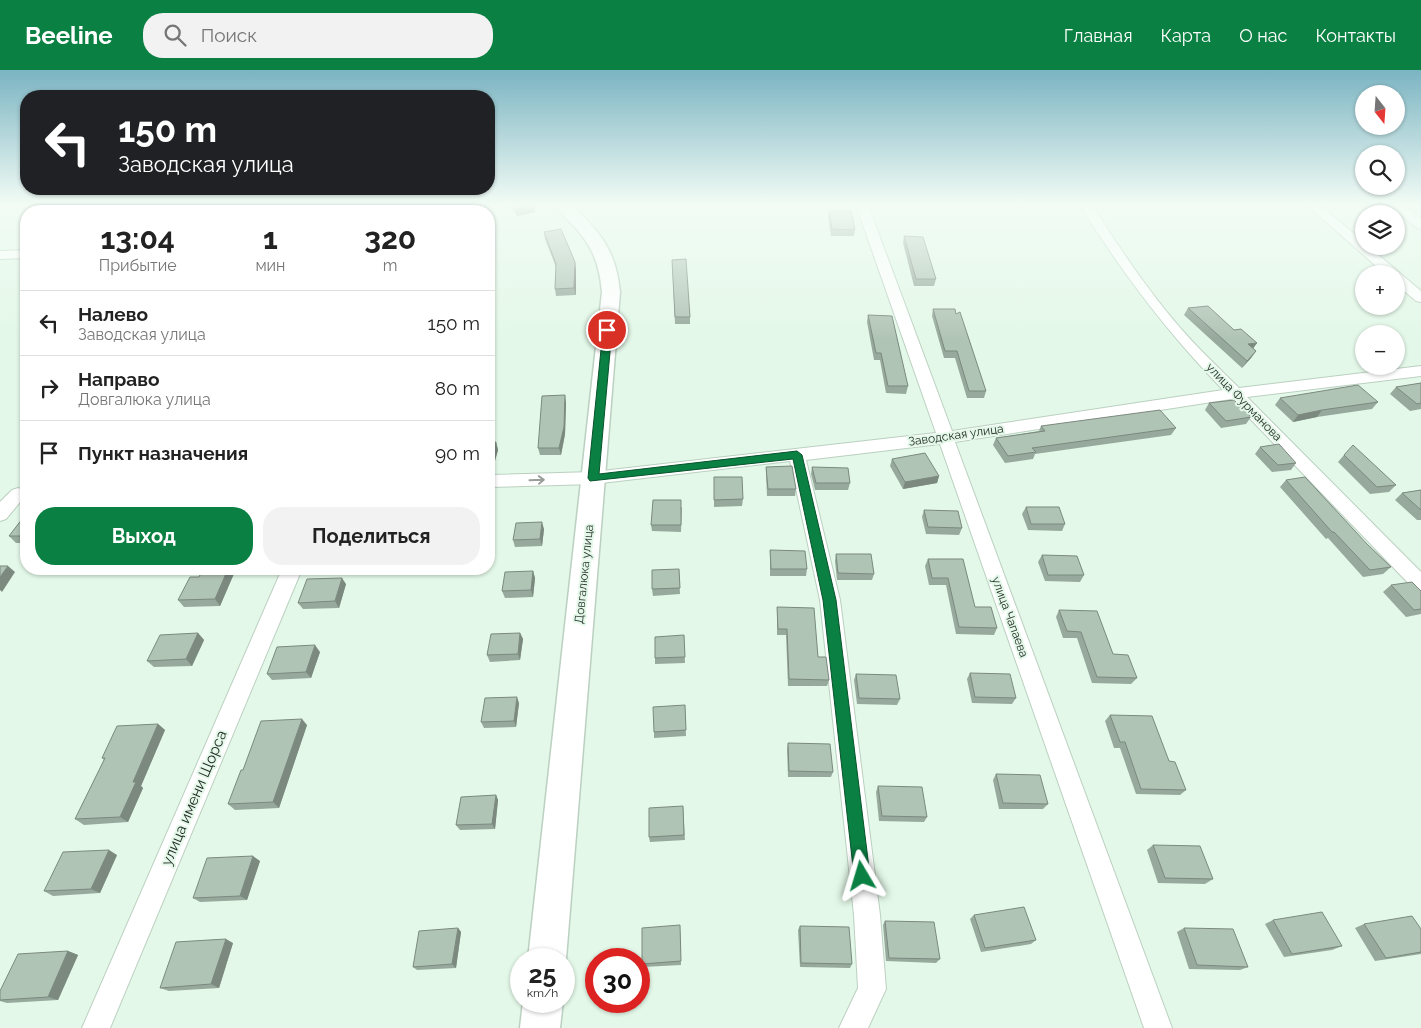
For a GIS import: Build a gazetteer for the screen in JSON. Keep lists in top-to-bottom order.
{
  "streets": {
    "street": [
      "улица Фурманова",
      "Заводская улица",
      "Довгалюка улица",
      "улица Чапаева",
      "улица имени Щорса"
    ]
  },
  "crossings": [
    ["улица Фурманова", "Заводская улица"],
    ["Заводская улица", "Довгалюка улица"],
    ["Заводская улица", "улица Чапаева"]
  ],
  "north": "bottom",
  "page": {
    "header": "Beeline",
    "search": "Поиск",
    "nav": [
      "Главная",
      "Карта",
      "О нас",
      "Контакты"
    ],
    "map_buttons": ["+", "−"],
    "turn": ["150 m", "Заводская улица"],
    "eta": [
      "13:04",
      "Прибытие",
      "1",
      "мин",
      "320",
      "m"
    ],
    "list": [
      {
        "name": "Налево",
        "note": "Заводская улица",
        "value": "150 m"
      },
      {
        "name": "Направо",
        "note": "Довгалюка улица",
        "value": "80 m"
      },
      {
        "name": "Пункт назначения",
        "value": "90 m"
      }
    ],
    "buttons": ["Выход", "Поделиться"],
    "speed": "25 km/h",
    "limit": "30"
  }
}
